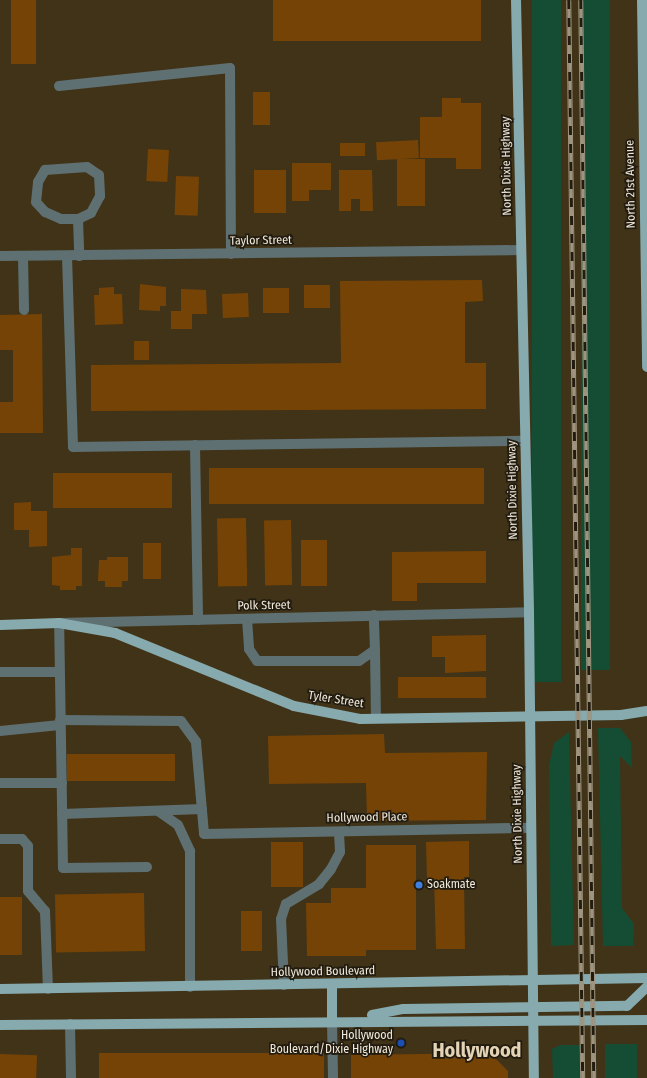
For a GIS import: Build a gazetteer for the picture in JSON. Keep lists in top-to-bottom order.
{
  "streets": {
    "main road": [
      "North Dixie Highway",
      "North 21st Avenue",
      "Polk Street",
      "Tyler Street",
      "Hollywood Boulevard"
    ],
    "street": ["Taylor Street", "Hollywood Place"]
  },
  "crossings": [
    ["North Dixie Highway", "Taylor Street"],
    ["North Dixie Highway", "Polk Street"],
    ["North Dixie Highway", "Tyler Street"],
    ["North Dixie Highway", "Hollywood Place"],
    ["North Dixie Highway", "Hollywood Boulevard"],
    ["Polk Street", "Tyler Street"]
  ],
  "districts": ["Hollywood"],
  "places": ["Soakmate", "Hollywood Boulevard/Dixie Highway"]
}
